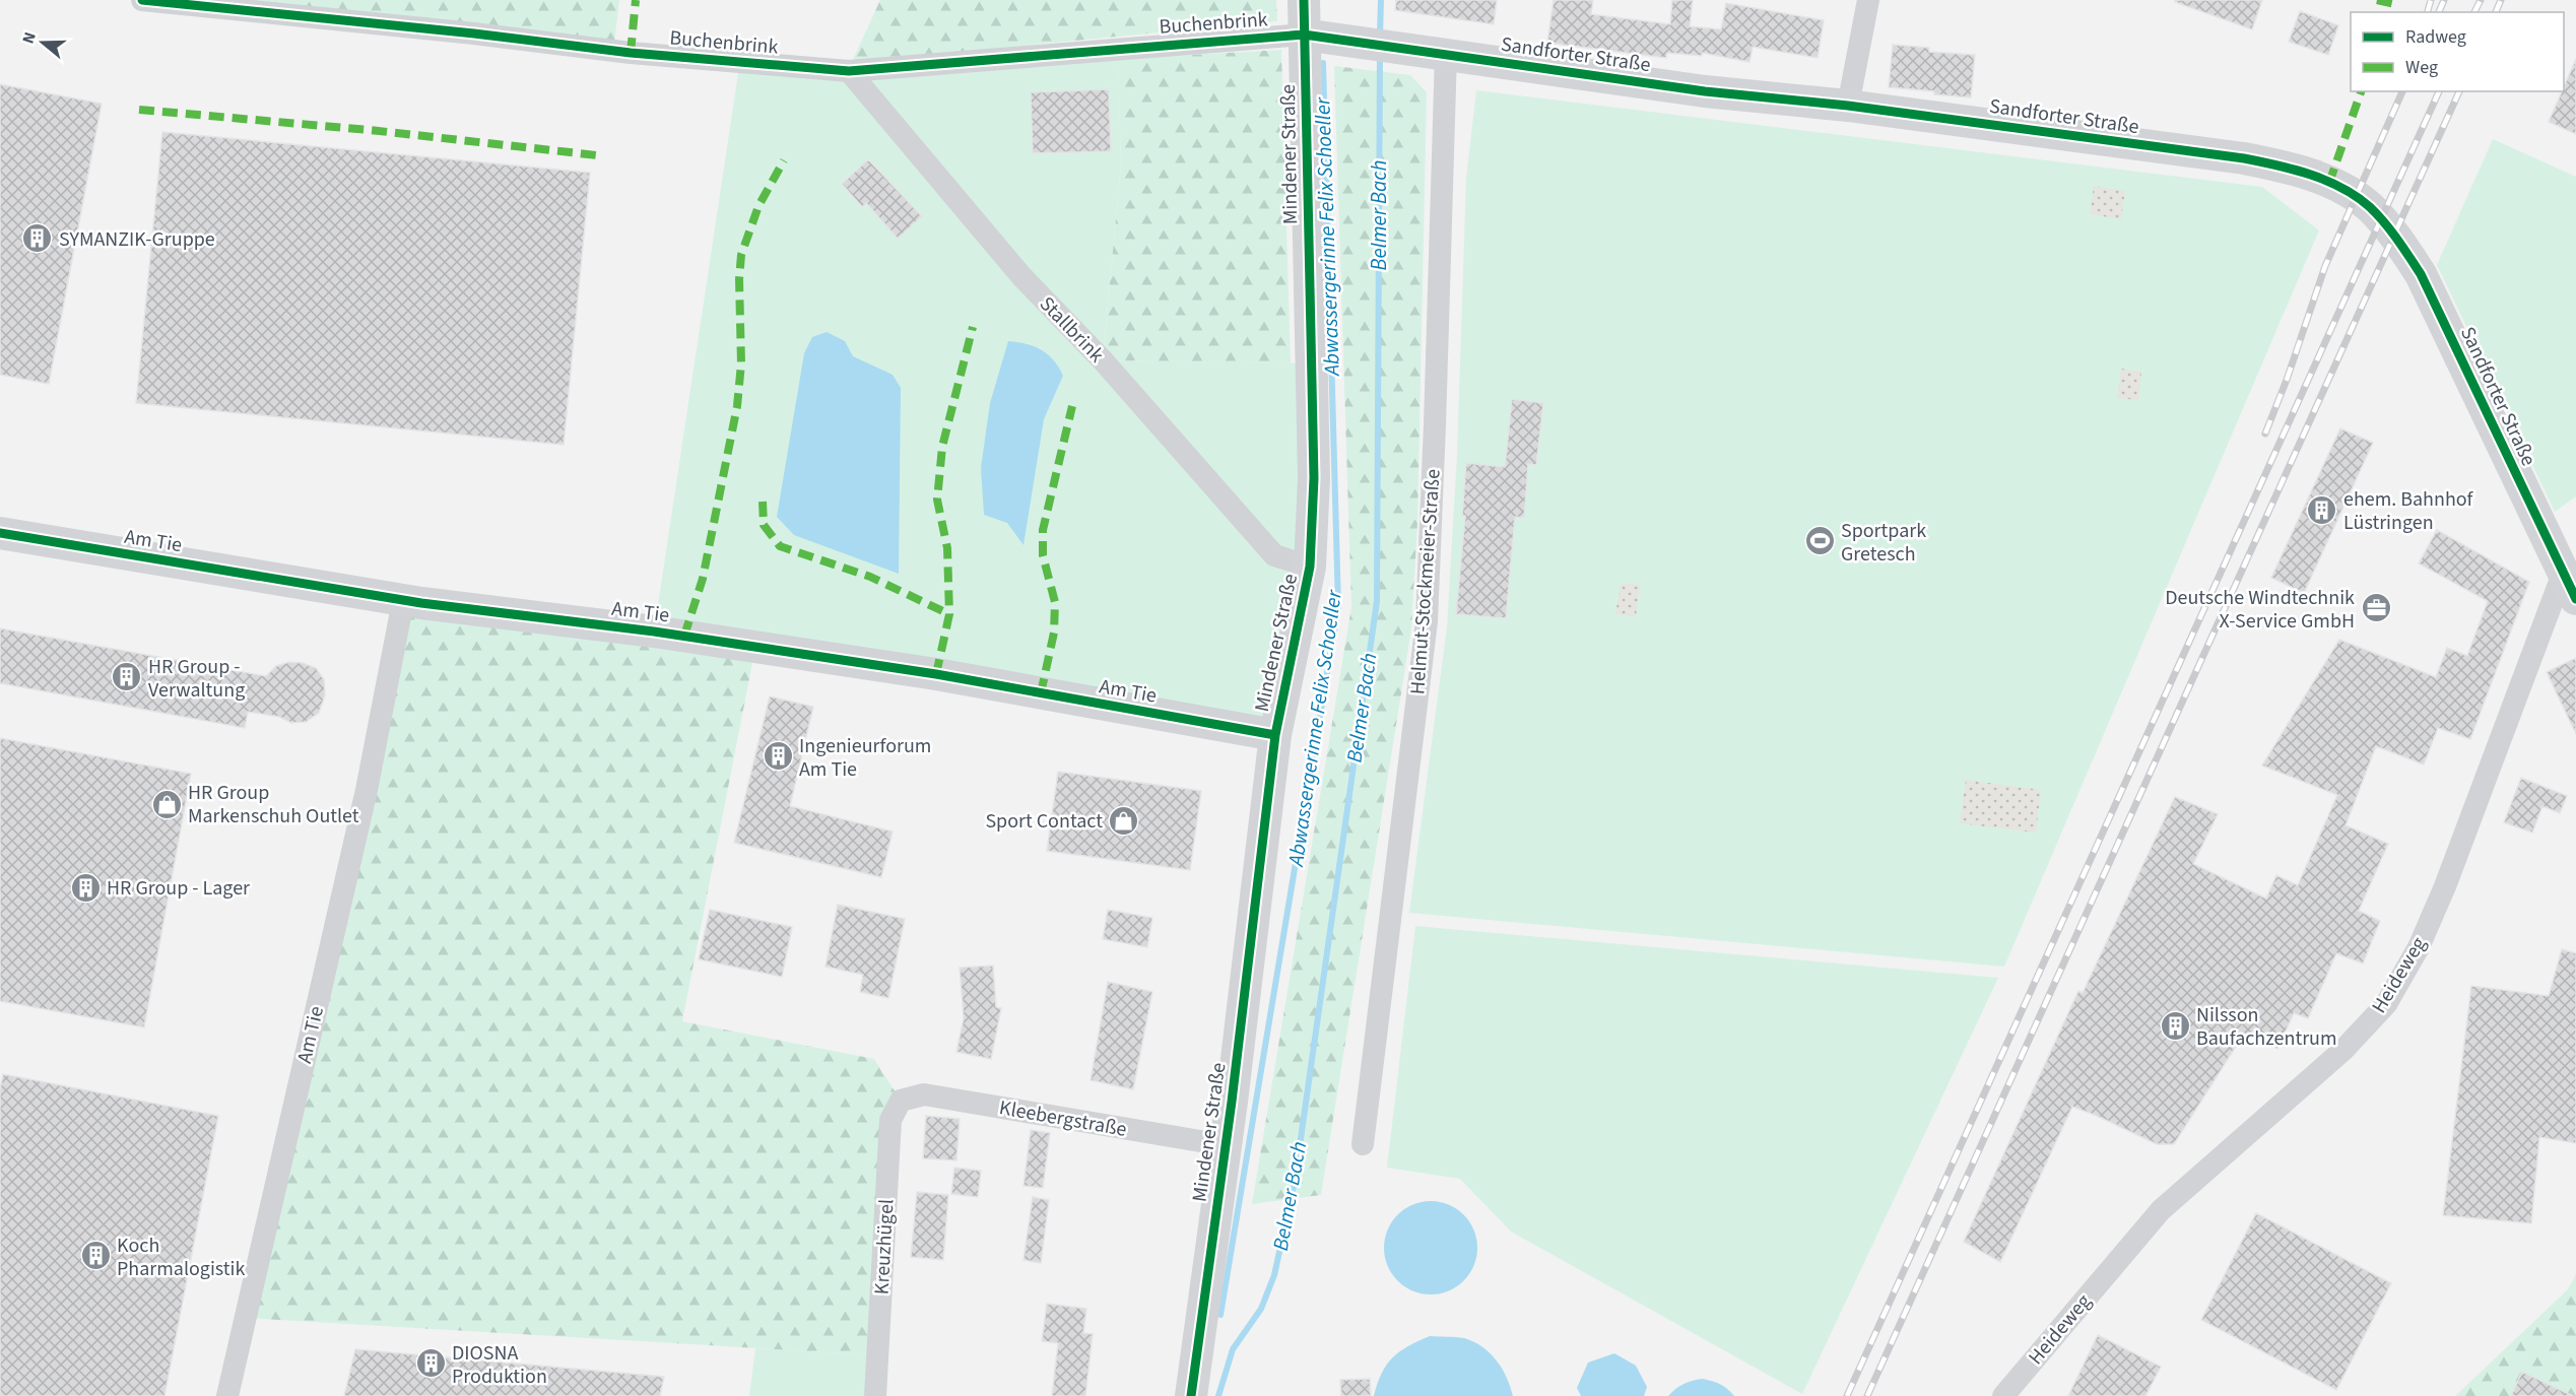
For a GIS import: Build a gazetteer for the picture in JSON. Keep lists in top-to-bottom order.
{
  "streets": {
    "street": [
      "Buchenbrink",
      "Sandforter Straße",
      "Mindener Straße",
      "Stallbrink",
      "Am Tie",
      "Helmut-Stockmeier-Straße",
      "Heideweg",
      "Kleebergstraße",
      "Kreuzhügel"
    ]
  },
  "crossings": [
    ["Buchenbrink", "Sandforter Straße"],
    ["Buchenbrink", "Mindener Straße"],
    ["Buchenbrink", "Stallbrink"],
    ["Sandforter Straße", "Mindener Straße"],
    ["Sandforter Straße", "Helmut-Stockmeier-Straße"],
    ["Sandforter Straße", "Heideweg"],
    ["Mindener Straße", "Stallbrink"],
    ["Mindener Straße", "Am Tie"],
    ["Mindener Straße", "Kleebergstraße"],
    ["Kleebergstraße", "Kreuzhügel"]
  ],
  "water": ["Belmer Bach", "Abwassergerinne Felix Schoeller"],
  "places": {
    "building": [
      "SYMANZIK-Gruppe",
      "ehem. Bahnhof Lüstringen",
      "HR Group - Verwaltung",
      "Ingenieurforum Am Tie",
      "HR Group - Lager",
      "Nilsson Baufachzentrum",
      "Koch Pharmalogistik",
      "DIOSNA Produktion"
    ],
    "sports": ["Sportpark Gretesch"],
    "office": ["Deutsche Windtechnik X-Service GmbH"],
    "shop": ["HR Group Markenschuh Outlet", "Sport Contact"]
  },
  "legend": ["Radweg", "Weg"],
  "north": "left"
}
